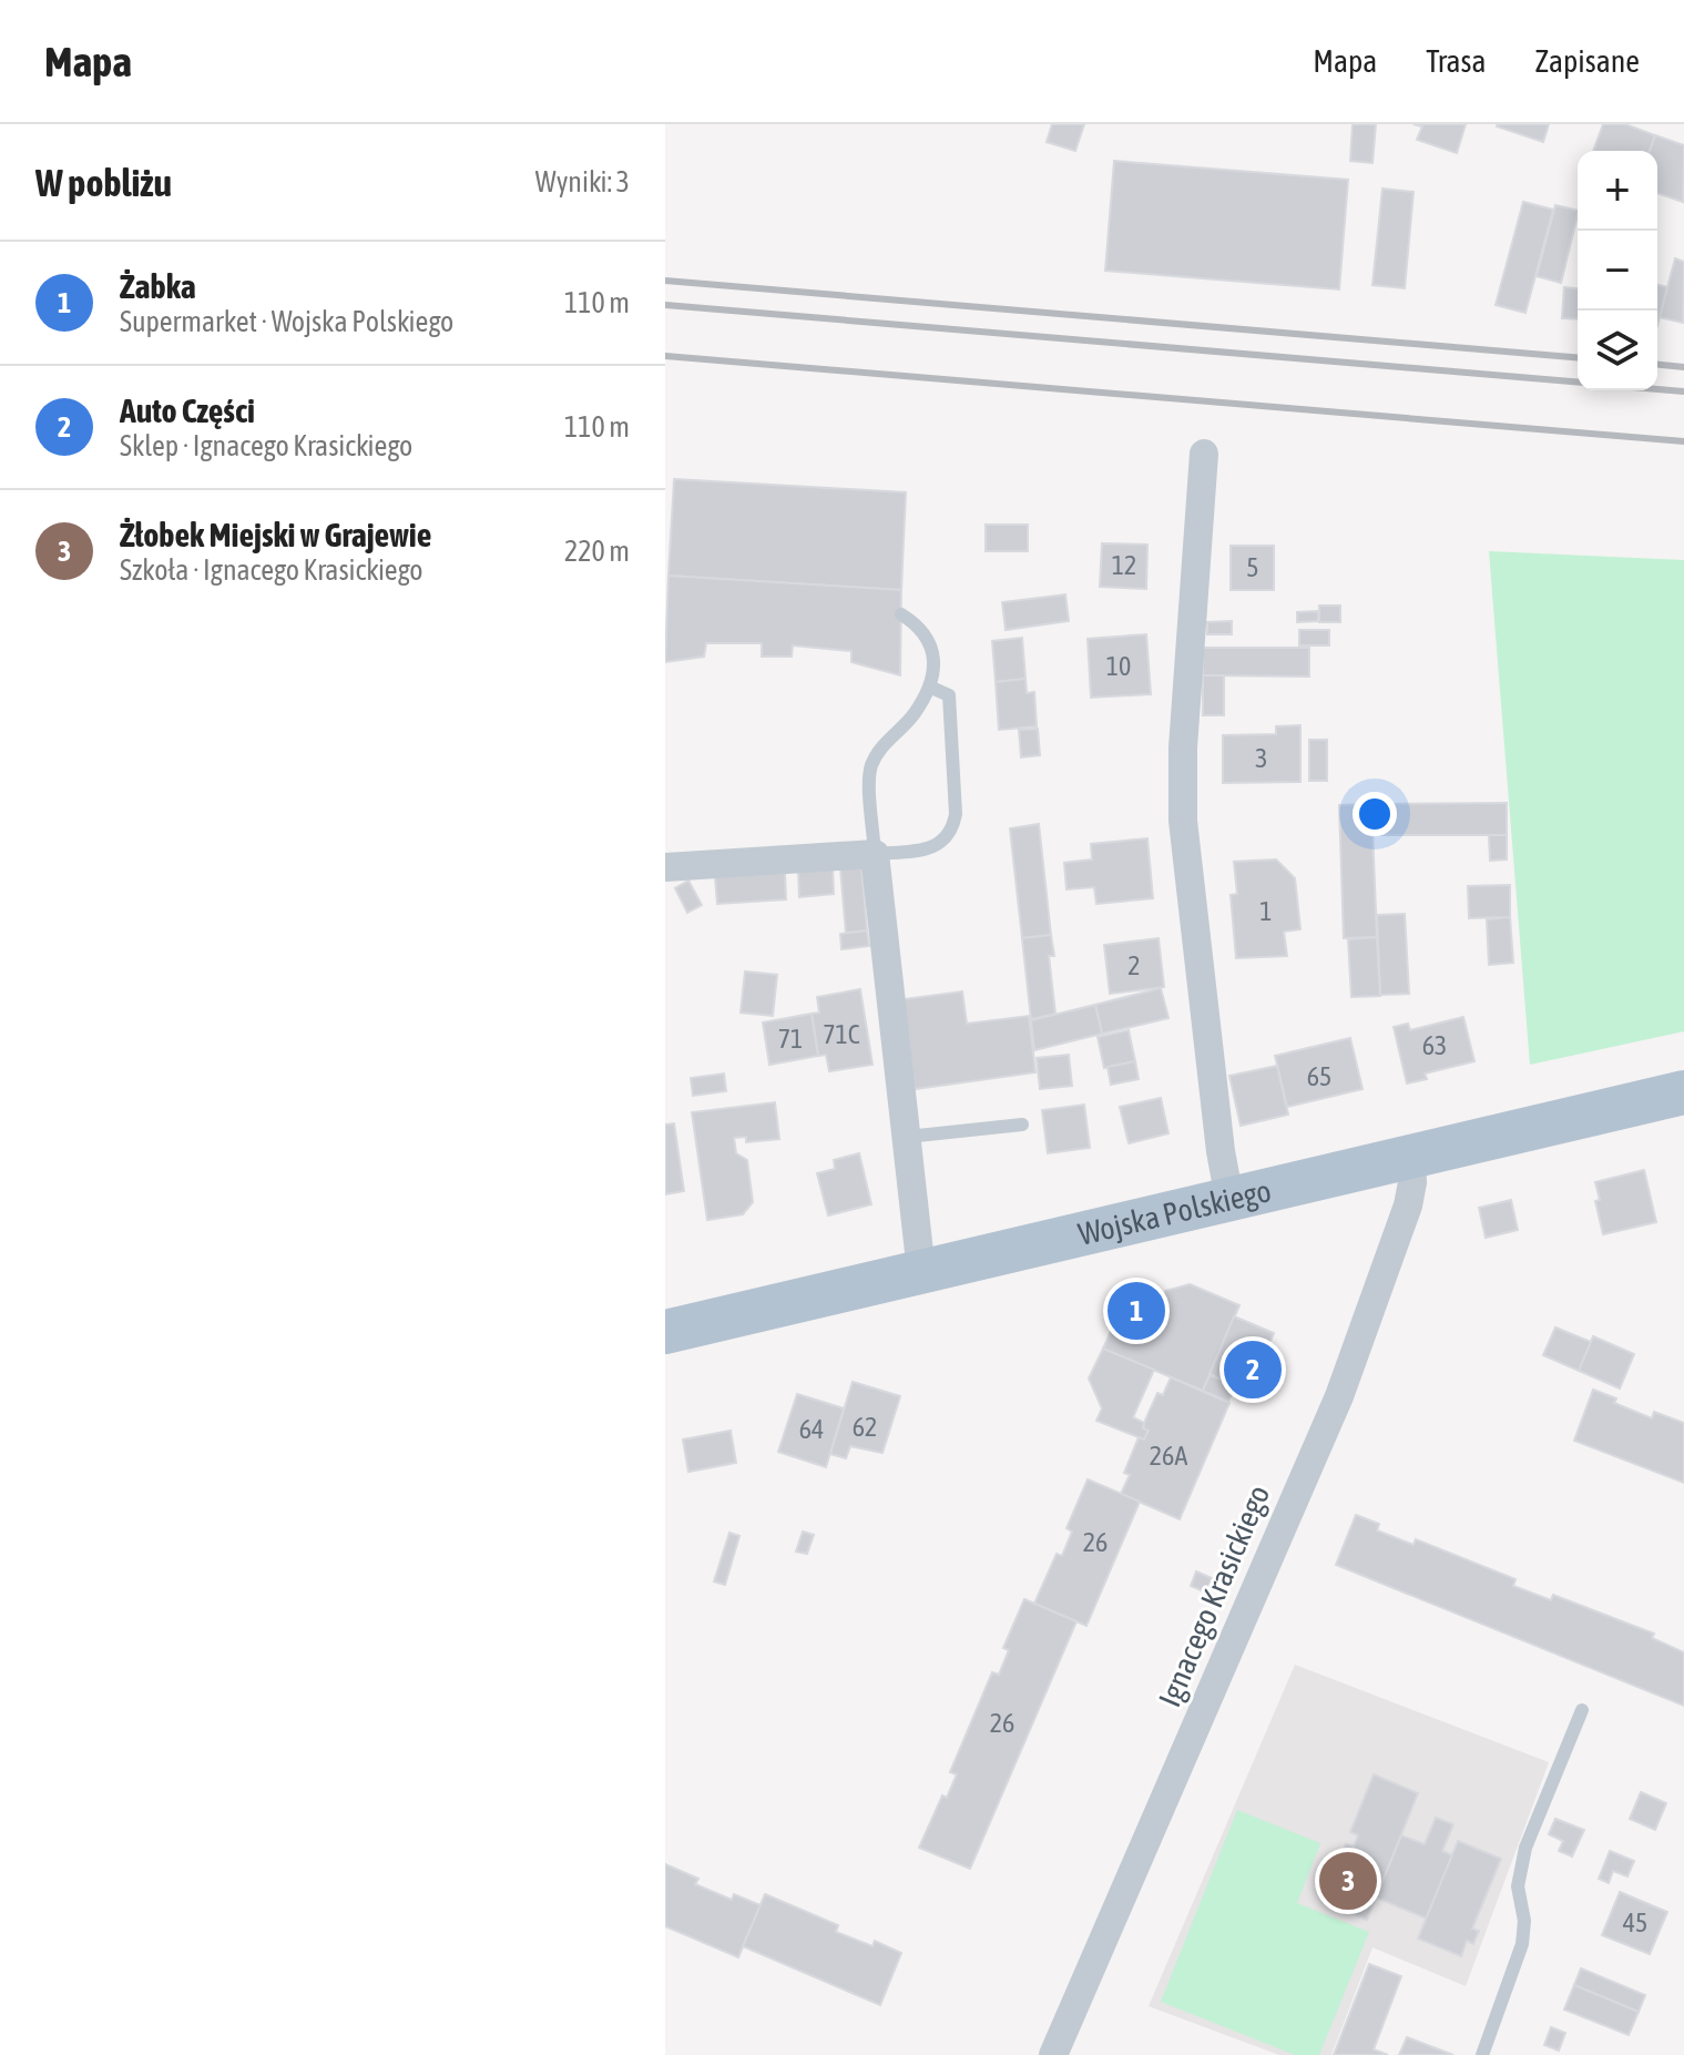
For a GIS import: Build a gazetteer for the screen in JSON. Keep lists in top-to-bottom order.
{
  "streets": {
    "main road": ["Wojska Polskiego"],
    "street": ["Ignacego Krasickiego"]
  },
  "crossings": [
    ["Wojska Polskiego", "Ignacego Krasickiego"]
  ],
  "house_numbers": [
    "12",
    "5",
    "10",
    "3",
    "1",
    "2",
    "71C",
    "71",
    "63",
    "65",
    "62",
    "64",
    "26A",
    "26",
    "26",
    "45"
  ],
  "page": {
    "header": "Mapa",
    "nav": ["Mapa", "Trasa", "Zapisane"],
    "heading": ["W pobliżu", "Wyniki: 3"],
    "map_buttons": ["+", "−"],
    "list": [
      {
        "mark": "1",
        "name": "Żabka",
        "note": "Supermarket · Wojska Polskiego",
        "value": "110 m"
      },
      {
        "mark": "2",
        "name": "Auto Części",
        "note": "Sklep · Ignacego Krasickiego",
        "value": "110 m"
      },
      {
        "mark": "3",
        "name": "Żłobek Miejski w Grajewie",
        "note": "Szkoła · Ignacego Krasickiego",
        "value": "220 m"
      }
    ],
    "pins": ["1", "2", "3"]
  }
}
